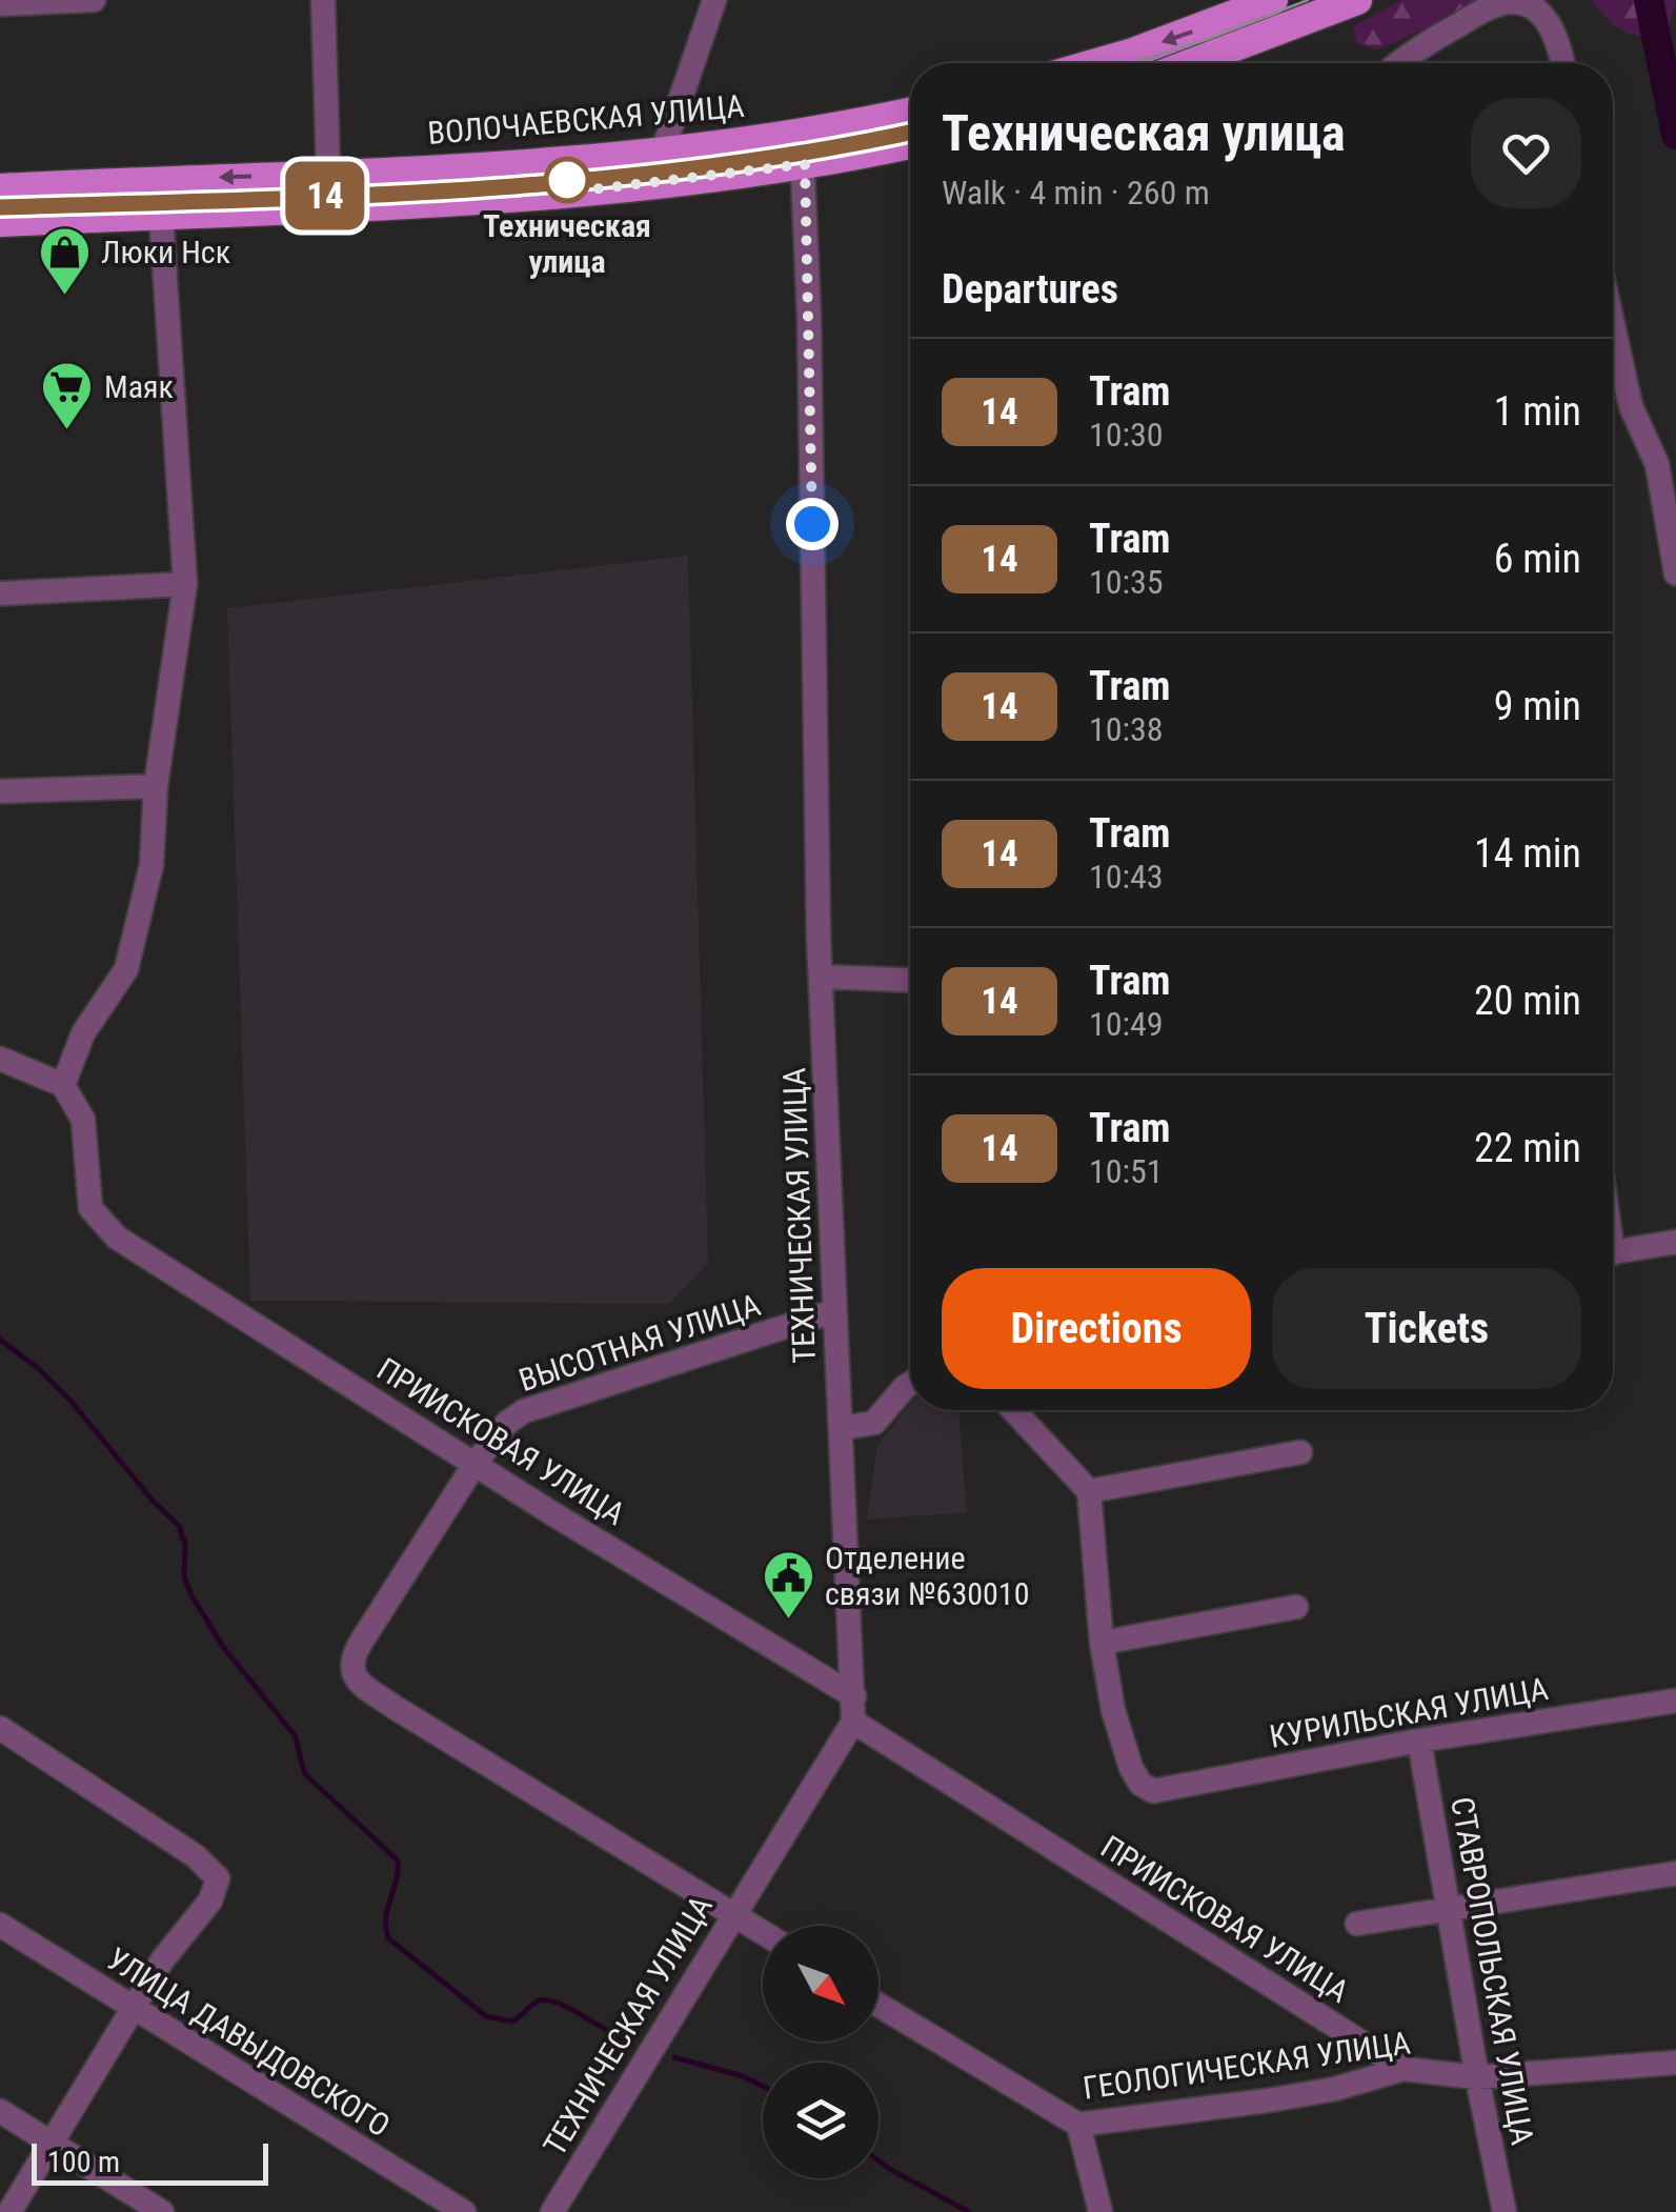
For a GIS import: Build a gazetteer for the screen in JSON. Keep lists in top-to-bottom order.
{
  "streets": {
    "main road": ["ВОЛОЧАЕВСКАЯ УЛИЦА"],
    "street": [
      "ТЕХНИЧЕСКАЯ УЛИЦА",
      "ВЫСОТНАЯ УЛИЦА",
      "ПРИИСКОВАЯ УЛИЦА",
      "КУРИЛЬСКАЯ УЛИЦА",
      "СТАВРОПОЛЬСКАЯ УЛИЦА",
      "УЛИЦА ДАВЫДОВСКОГО",
      "ГЕОЛОГИЧЕСКАЯ УЛИЦА"
    ]
  },
  "crossings": [
    ["ВОЛОЧАЕВСКАЯ УЛИЦА", "ТЕХНИЧЕСКАЯ УЛИЦА"],
    ["ТЕХНИЧЕСКАЯ УЛИЦА", "ВЫСОТНАЯ УЛИЦА"],
    ["ТЕХНИЧЕСКАЯ УЛИЦА", "ПРИИСКОВАЯ УЛИЦА"],
    ["ВЫСОТНАЯ УЛИЦА", "ПРИИСКОВАЯ УЛИЦА"],
    ["ПРИИСКОВАЯ УЛИЦА", "ГЕОЛОГИЧЕСКАЯ УЛИЦА"],
    ["КУРИЛЬСКАЯ УЛИЦА", "СТАВРОПОЛЬСКАЯ УЛИЦА"],
    ["СТАВРОПОЛЬСКАЯ УЛИЦА", "ГЕОЛОГИЧЕСКАЯ УЛИЦА"]
  ],
  "places": {
    "other": ["Техническая улица"],
    "shop": ["Люки Нск"],
    "supermarket": ["Маяк"],
    "public building": ["Отделение связи №630010"]
  },
  "lines": ["tram line 14"],
  "scale_bar": "100 m",
  "north": "bottom right",
  "page": {
    "on_map": "14",
    "heading": [
      ["Техническая улица", "Walk · 4 min · 260 m"],
      "Departures"
    ],
    "list": [
      {
        "mark": "14",
        "name": "Tram",
        "note": "10:30",
        "value": "1 min"
      },
      {
        "mark": "14",
        "name": "Tram",
        "note": "10:35",
        "value": "6 min"
      },
      {
        "mark": "14",
        "name": "Tram",
        "note": "10:38",
        "value": "9 min"
      },
      {
        "mark": "14",
        "name": "Tram",
        "note": "10:43",
        "value": "14 min"
      },
      {
        "mark": "14",
        "name": "Tram",
        "note": "10:49",
        "value": "20 min"
      },
      {
        "mark": "14",
        "name": "Tram",
        "note": "10:51",
        "value": "22 min"
      }
    ],
    "buttons": ["Directions", "Tickets"],
    "scale": "100 m"
  }
}
